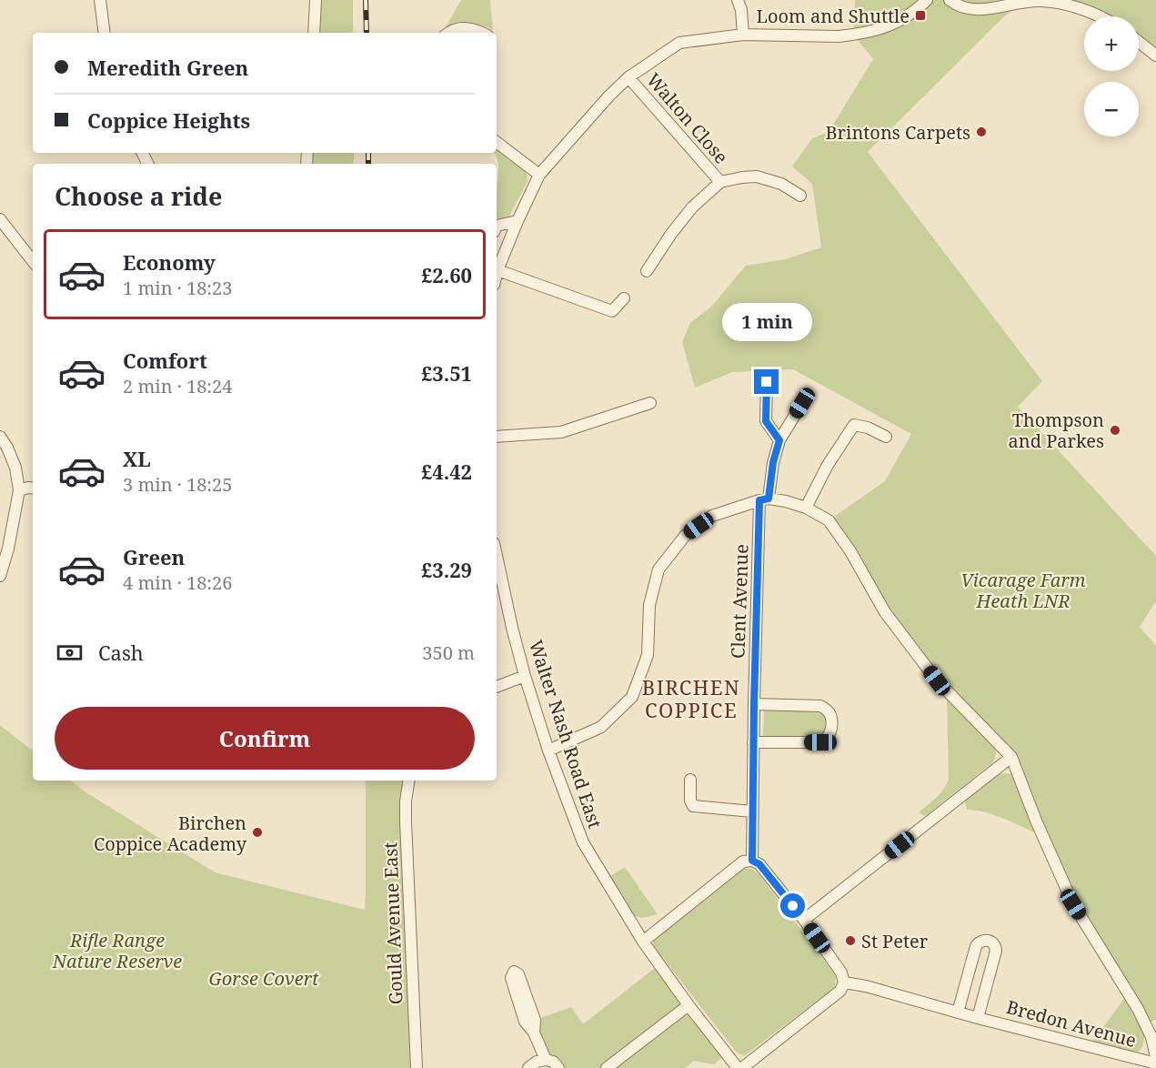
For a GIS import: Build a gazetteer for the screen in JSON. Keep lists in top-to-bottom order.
{
  "streets": {
    "street": [
      "Walton Close",
      "Clent Avenue",
      "Walter Nash Road East",
      "Gould Avenue East",
      "Bredon Avenue"
    ]
  },
  "districts": ["BIRCHEN COPPICE"],
  "parks": ["Vicarage Farm Heath LNR", "Rifle Range Nature Reserve", "Gorse Covert"],
  "places": {
    "transit": ["Loom and Shuttle"],
    "other": [
      "Brintons Carpets",
      "Thompson and Parkes",
      "Birchen Coppice Academy",
      "St Peter"
    ]
  },
  "page": {
    "map_buttons": ["+", "−"],
    "banner": ["Meredith Green", "Coppice Heights"],
    "heading": "Choose a ride",
    "list": [
      {
        "name": "Economy",
        "note": "1 min · 18:23",
        "value": "£2.60"
      },
      {
        "name": "Comfort",
        "note": "2 min · 18:24",
        "value": "£3.51"
      },
      {
        "name": "XL",
        "note": "3 min · 18:25",
        "value": "£4.42"
      },
      {
        "name": "Green",
        "note": "4 min · 18:26",
        "value": "£3.29"
      }
    ],
    "bubble": "1 min",
    "pay": ["Cash", "350 m"],
    "buttons": "Confirm"
  }
}
